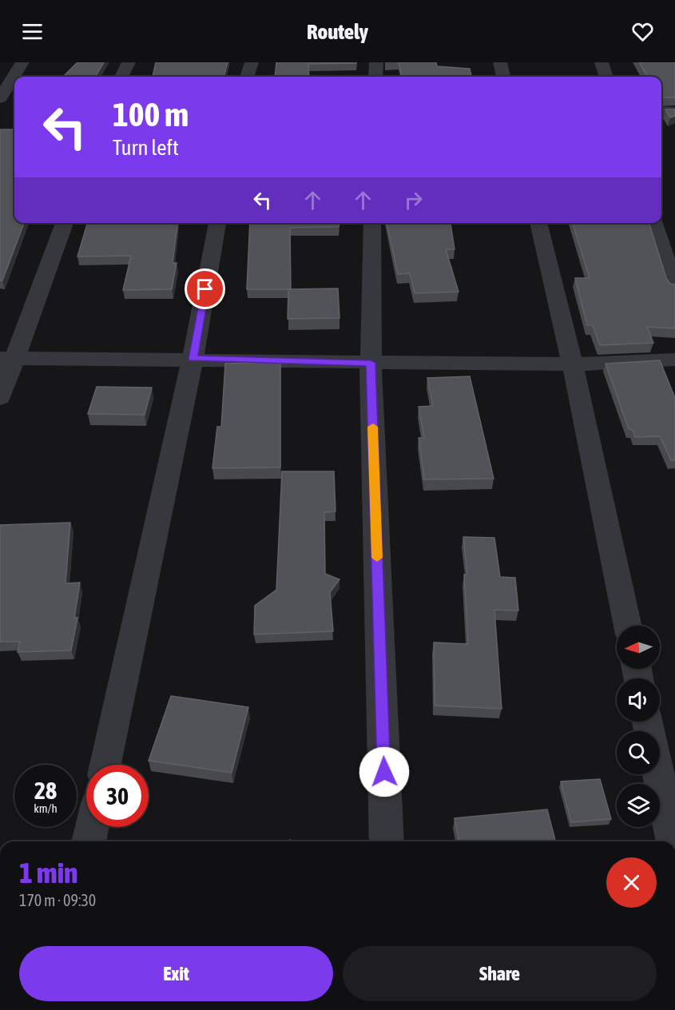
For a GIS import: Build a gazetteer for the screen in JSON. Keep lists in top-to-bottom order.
{
  "north": "left",
  "page": {
    "header": "Routely",
    "turn": ["100 m", "Turn left"],
    "speed": "28 km/h",
    "limit": "30",
    "heading": ["1 min", "170 m · 09:30"],
    "buttons": ["Exit", "Share"]
  }
}
